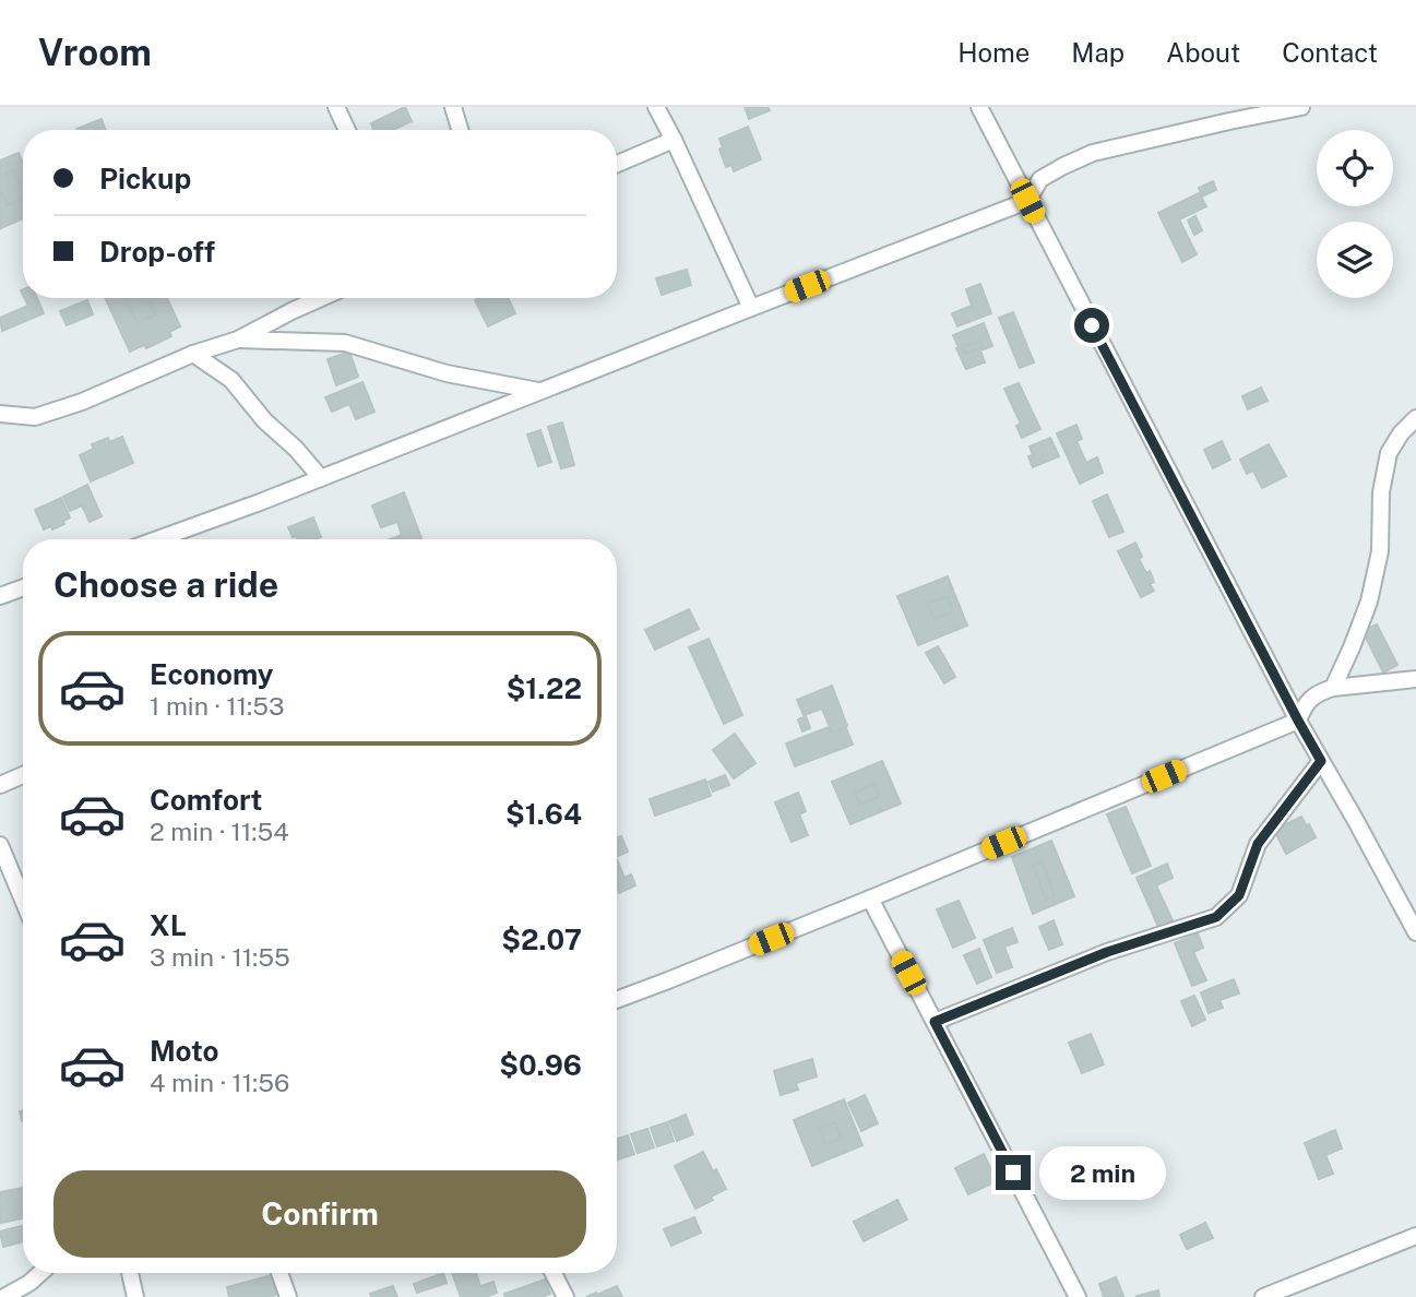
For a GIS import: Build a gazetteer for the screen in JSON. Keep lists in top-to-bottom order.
{
  "page": {
    "header": "Vroom",
    "nav": [
      "Home",
      "Map",
      "About",
      "Contact"
    ],
    "banner": ["Pickup", "Drop-off"],
    "heading": "Choose a ride",
    "list": [
      {
        "name": "Economy",
        "note": "1 min · 11:53",
        "value": "$1.22"
      },
      {
        "name": "Comfort",
        "note": "2 min · 11:54",
        "value": "$1.64"
      },
      {
        "name": "XL",
        "note": "3 min · 11:55",
        "value": "$2.07"
      },
      {
        "name": "Moto",
        "note": "4 min · 11:56",
        "value": "$0.96"
      }
    ],
    "bubble": "2 min",
    "buttons": "Confirm"
  }
}
